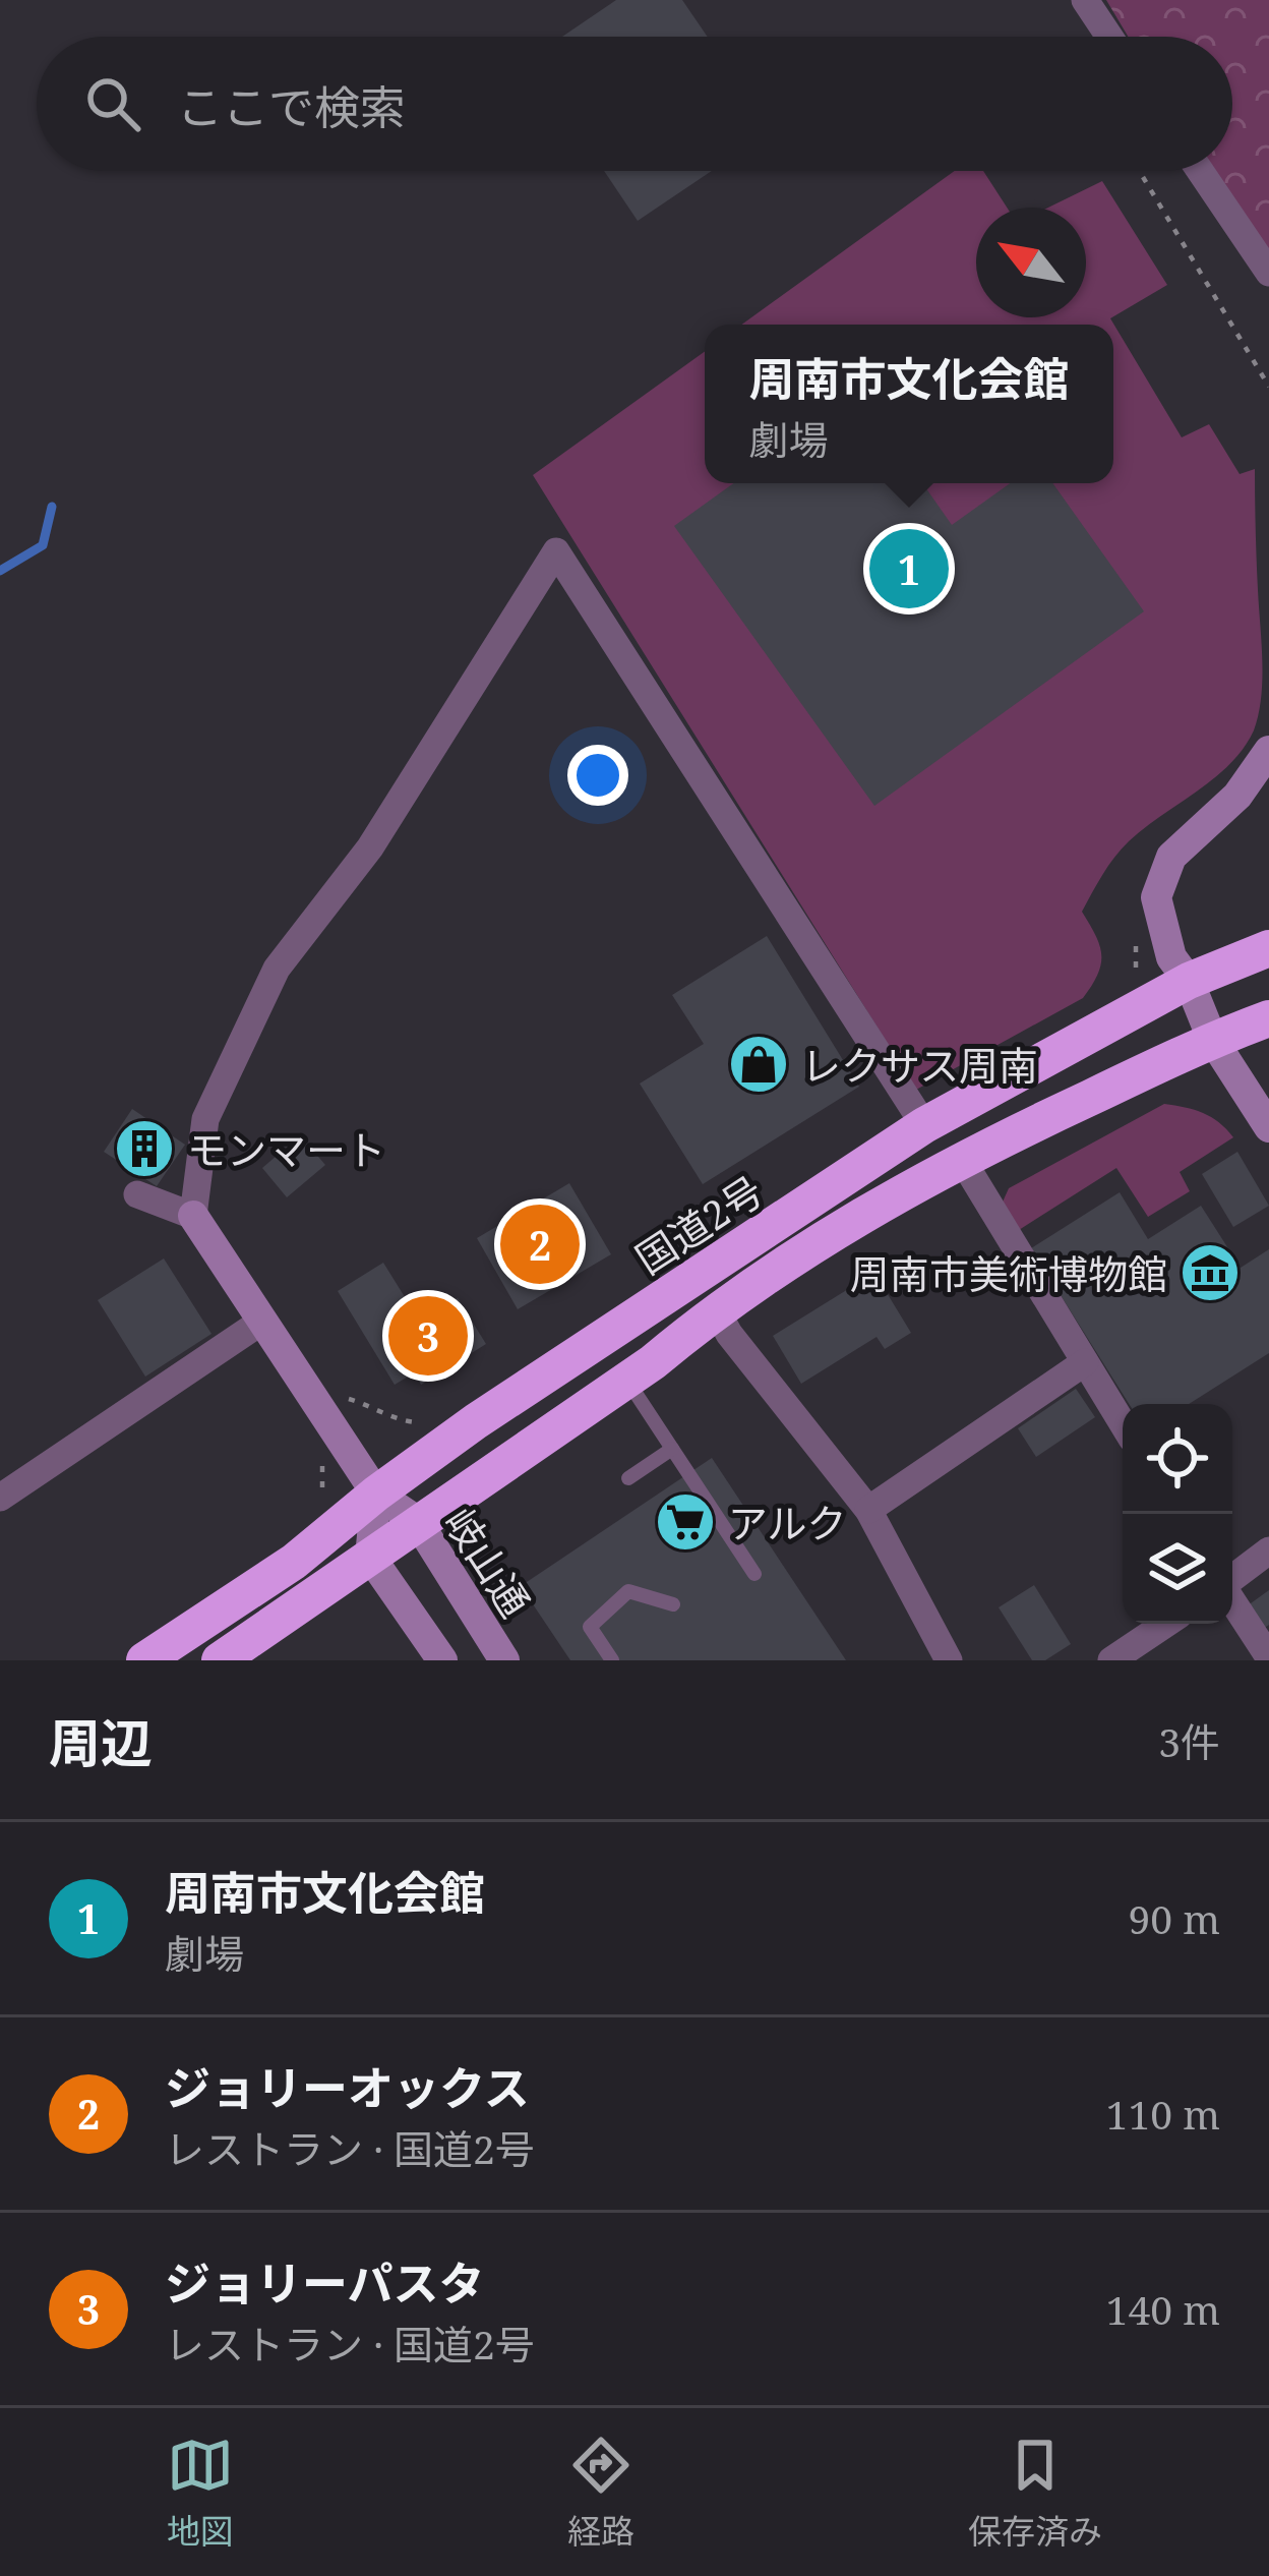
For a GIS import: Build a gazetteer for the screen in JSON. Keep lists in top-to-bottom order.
{
  "streets": {
    "highway": ["国道2号"],
    "street": ["岐山通"]
  },
  "crossings": [
    ["国道2号", "岐山通"]
  ],
  "places": {
    "shop": ["レクサス周南"],
    "building": ["モンマート"],
    "museum": ["周南市美術博物館"],
    "supermarket": ["アルク"]
  },
  "north": "top left",
  "page": {
    "search": "ここで検索",
    "popup": ["周南市文化会館", "劇場"],
    "pins": ["1", "2", "3"],
    "heading": ["周辺", "3件"],
    "list": [
      {
        "mark": "1",
        "name": "周南市文化会館",
        "note": "劇場",
        "value": "90 m"
      },
      {
        "mark": "2",
        "name": "ジョリーオックス",
        "note": "レストラン · 国道2号",
        "value": "110 m"
      },
      {
        "mark": "3",
        "name": "ジョリーパスタ",
        "note": "レストラン · 国道2号",
        "value": "140 m"
      }
    ],
    "nav": ["地図", "経路", "保存済み"]
  }
}
